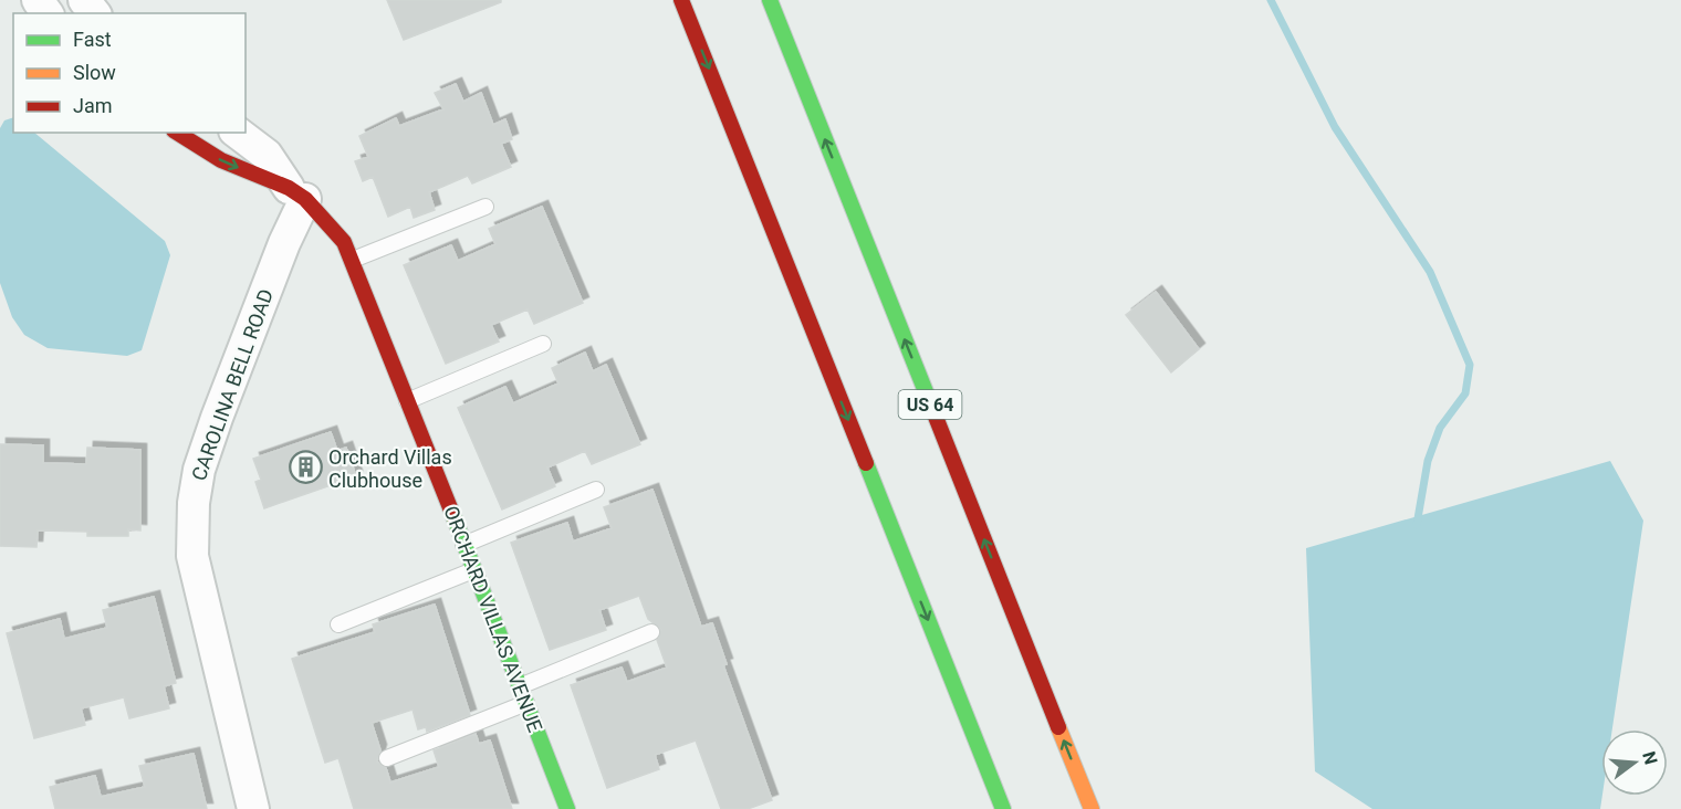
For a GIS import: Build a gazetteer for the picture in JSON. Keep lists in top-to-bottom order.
{
  "streets": {
    "main road": ["US 64", "ORCHARD VILLAS AVENUE"],
    "street": ["CAROLINA BELL ROAD"]
  },
  "crossings": [
    ["CAROLINA BELL ROAD", "ORCHARD VILLAS AVENUE"]
  ],
  "places": {
    "building": ["Orchard Villas Clubhouse"]
  },
  "legend": ["Fast", "Slow", "Jam"],
  "north": "right"
}
